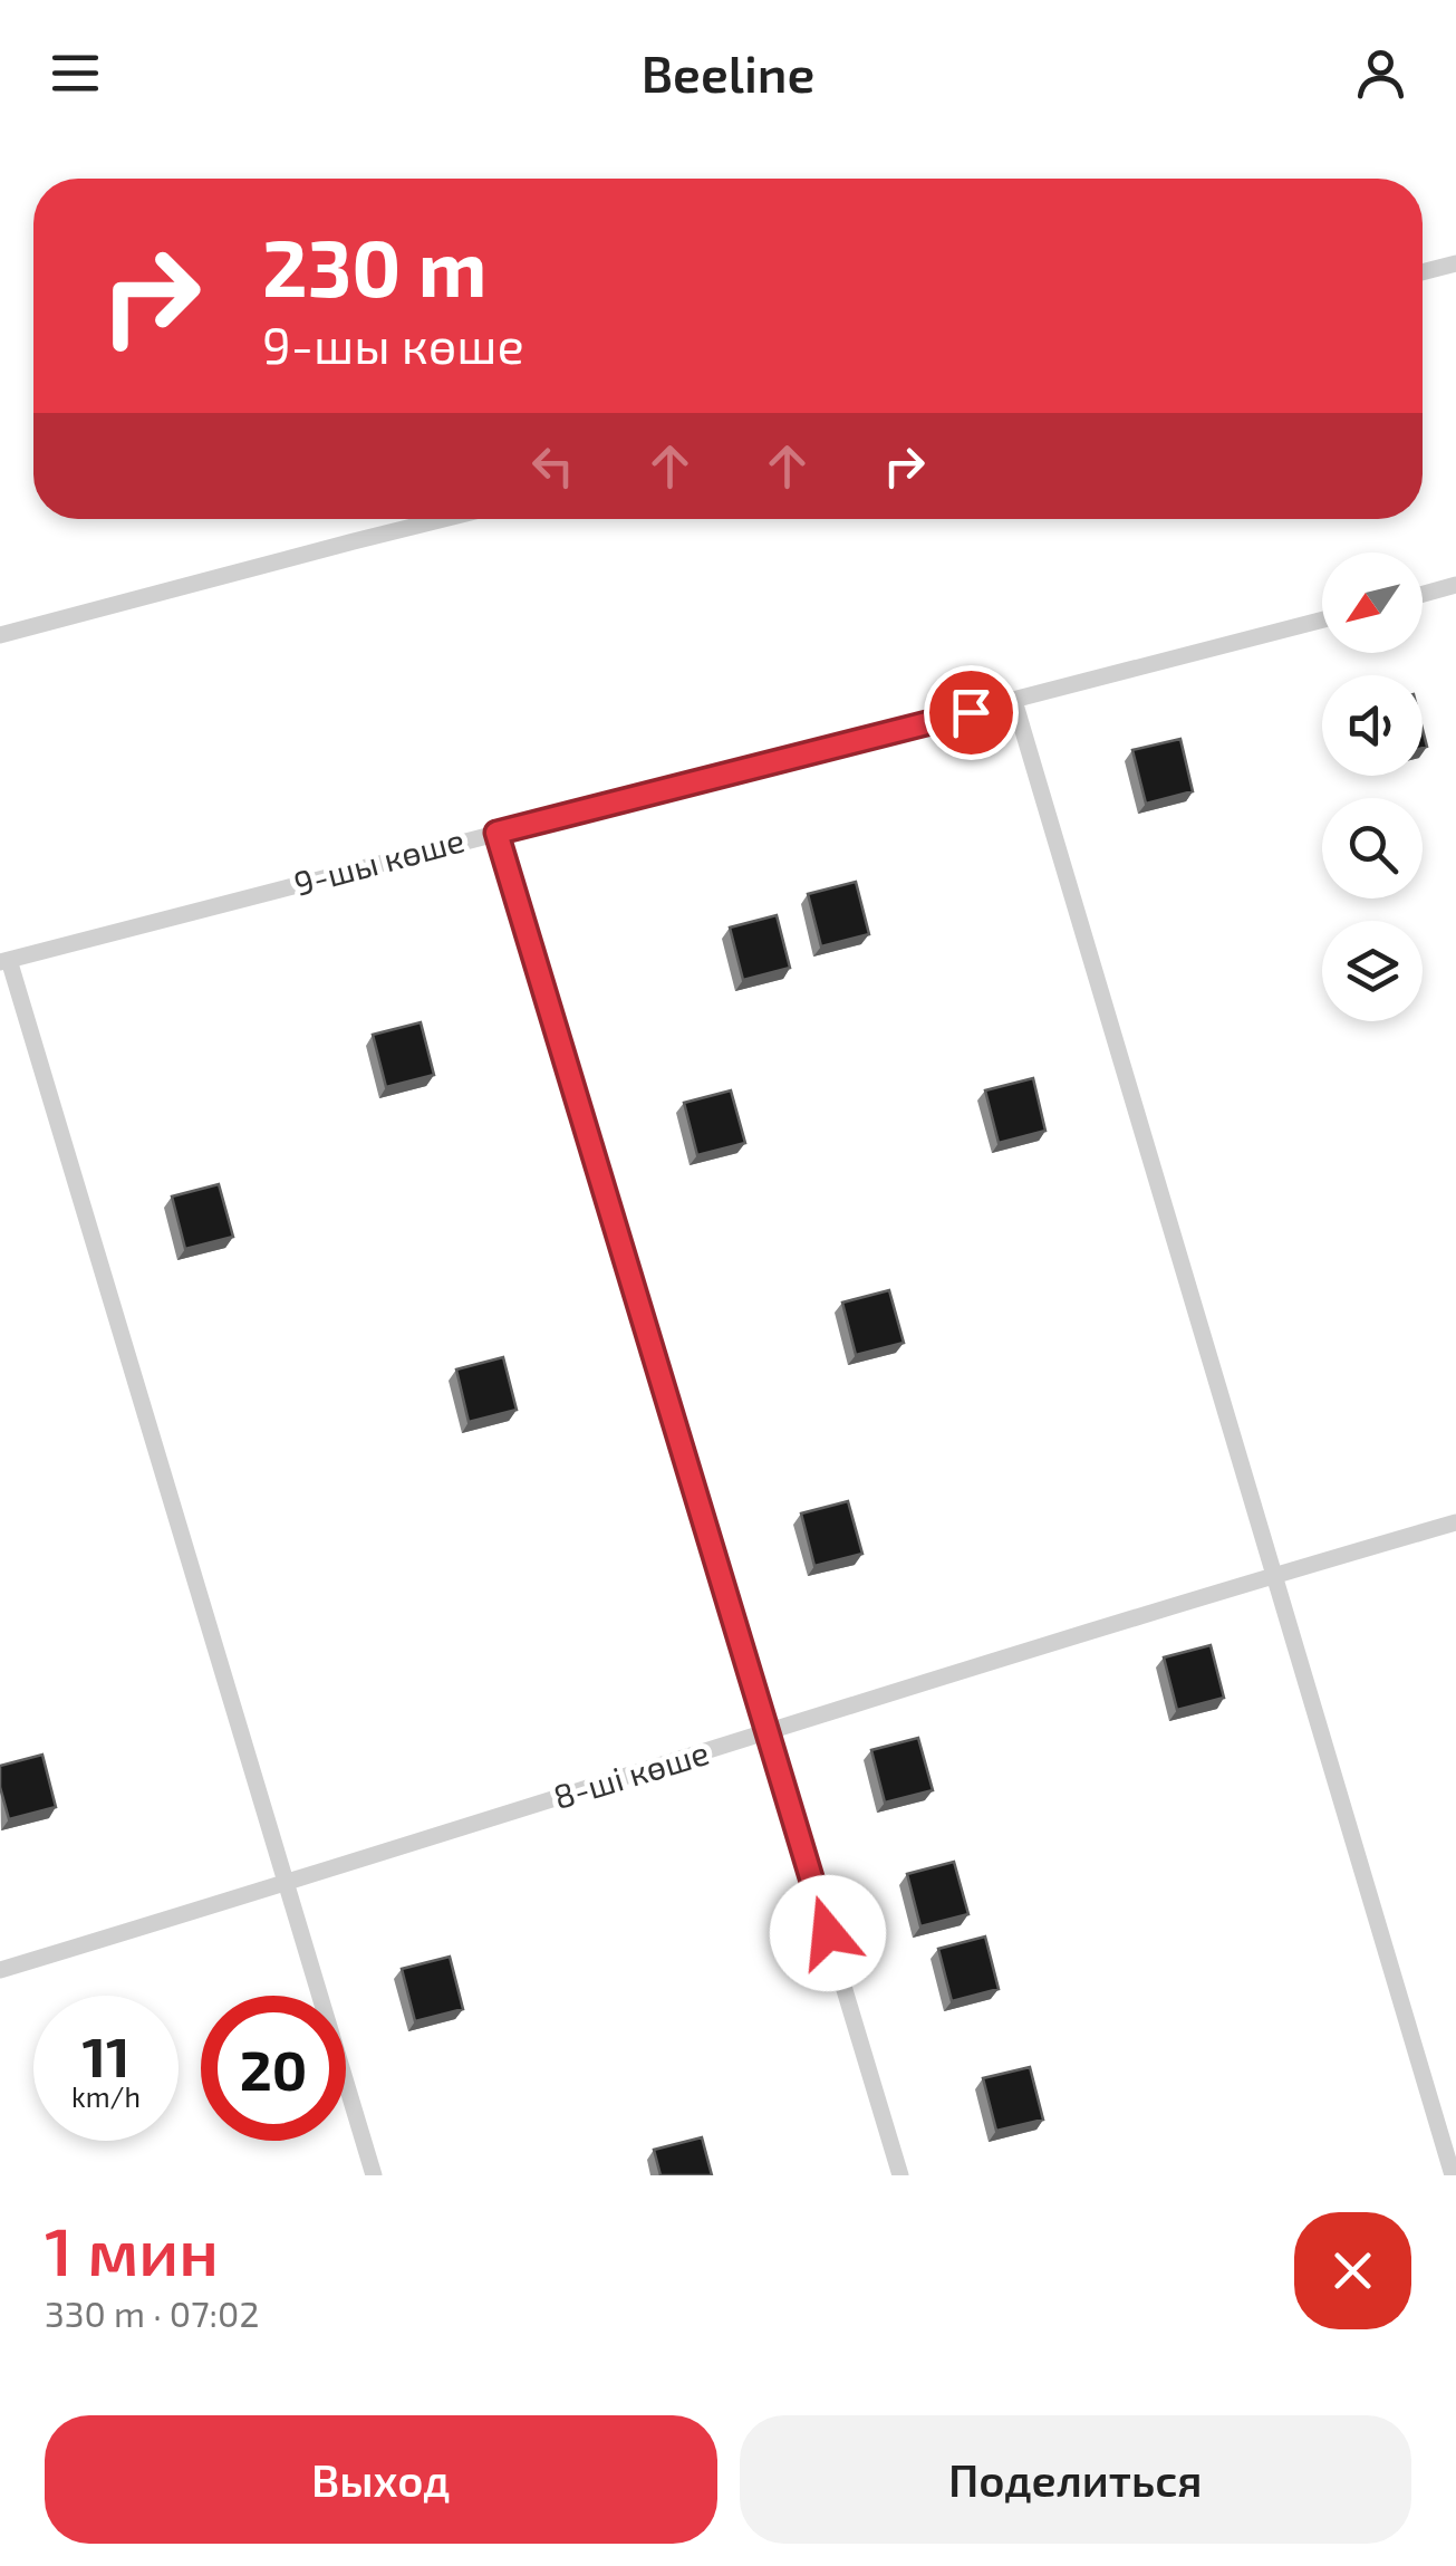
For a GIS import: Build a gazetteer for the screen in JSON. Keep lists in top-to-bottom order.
{
  "streets": {
    "lane": ["9-шы көше", "8-ші көше"]
  },
  "north": "bottom left",
  "page": {
    "header": "Beeline",
    "turn": ["230 m", "9-шы көше"],
    "speed": "11 km/h",
    "limit": "20",
    "heading": ["1 мин", "330 m · 07:02"],
    "buttons": ["Выход", "Поделиться"]
  }
}
